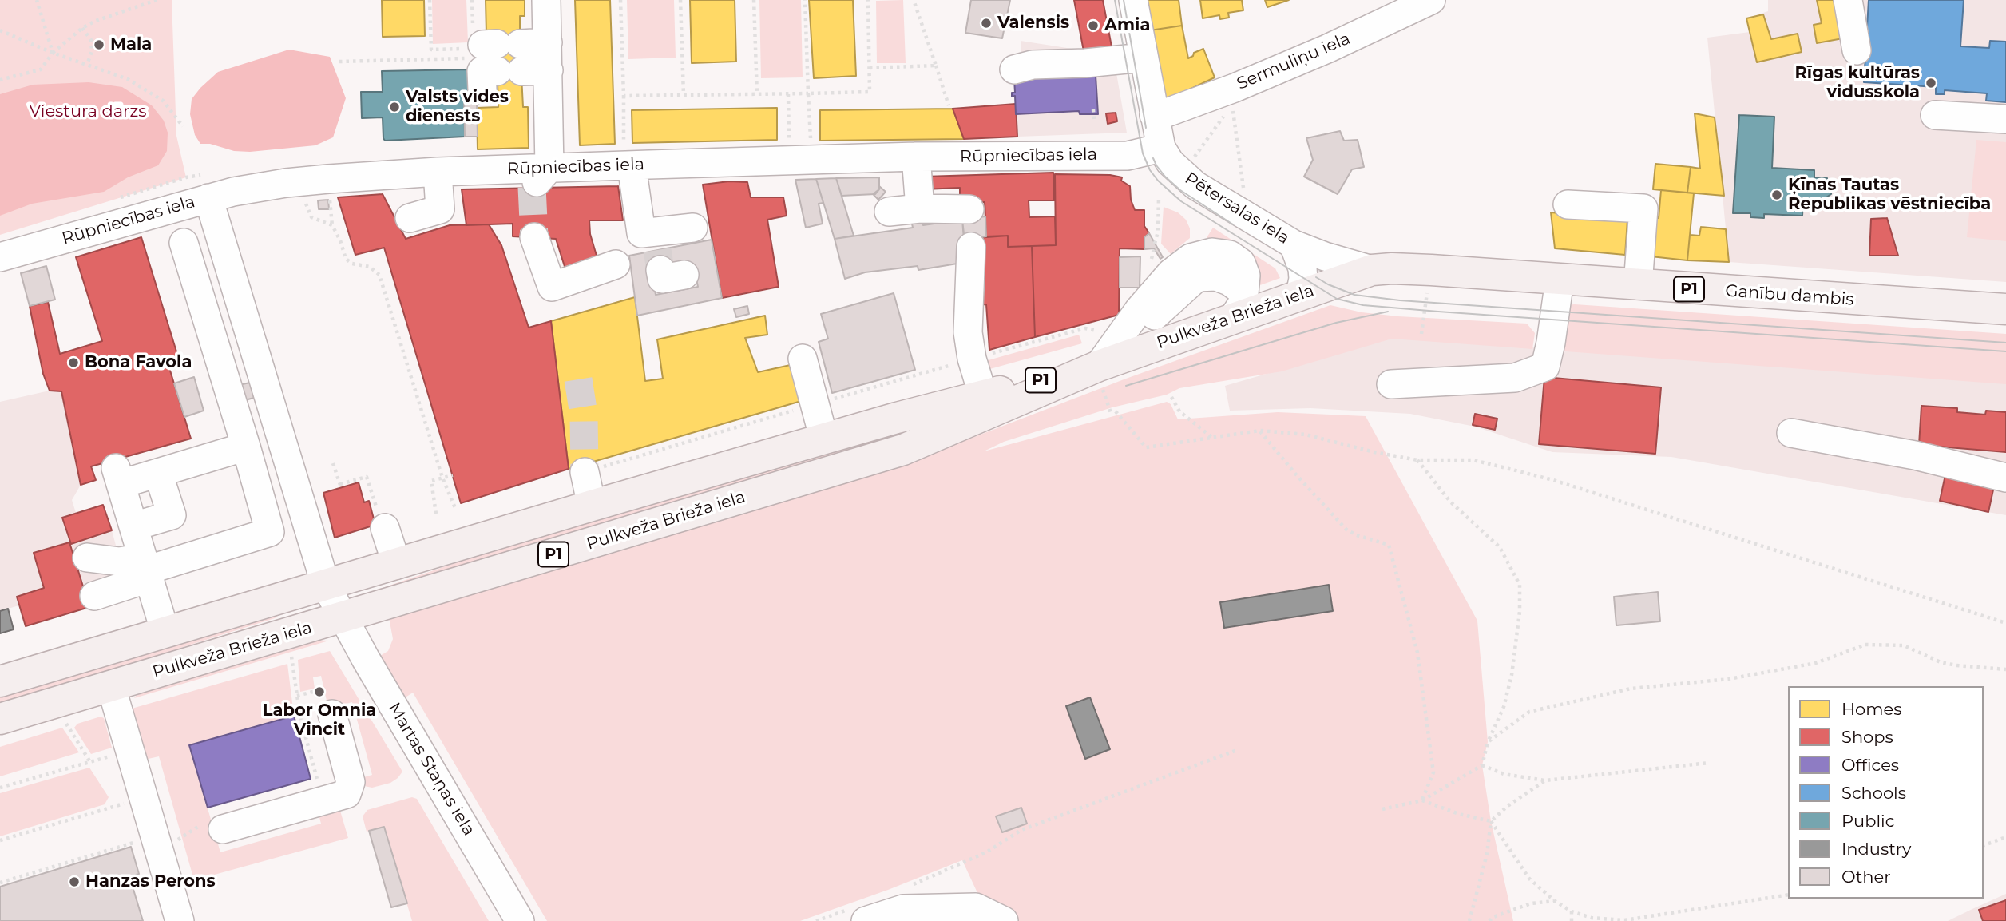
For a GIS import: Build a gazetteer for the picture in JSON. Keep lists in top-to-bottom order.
{
  "streets": {
    "main road": ["P1", "Ganību dambis", "Pulkveža Brieža iela"],
    "street": [
      "Sermuliņu iela",
      "Rūpniecības iela",
      "Pētersalas iela",
      "Martas Staņas iela"
    ]
  },
  "crossings": [
    ["Sermuliņu iela", "Pētersalas iela"],
    ["Rūpniecības iela", "Pētersalas iela"],
    ["Rūpniecības iela", "Martas Staņas iela"],
    ["Pētersalas iela", "Ganību dambis"],
    ["Pētersalas iela", "Pulkveža Brieža iela"],
    ["Ganību dambis", "Pulkveža Brieža iela"],
    ["Pulkveža Brieža iela", "Martas Staņas iela"]
  ],
  "parks": ["Viestura dārzs"],
  "places": [
    "Valensis",
    "Amia",
    "Mala",
    "Rīgas kultūras vidusskola",
    "Valsts vides dienests",
    "Ķīnas Tautas Republikas vēstniecība",
    "Bona Favola",
    "Labor Omnia Vincit",
    "Hanzas Perons"
  ],
  "legend": [
    "Homes",
    "Shops",
    "Offices",
    "Schools",
    "Public",
    "Industry",
    "Other"
  ]
}
